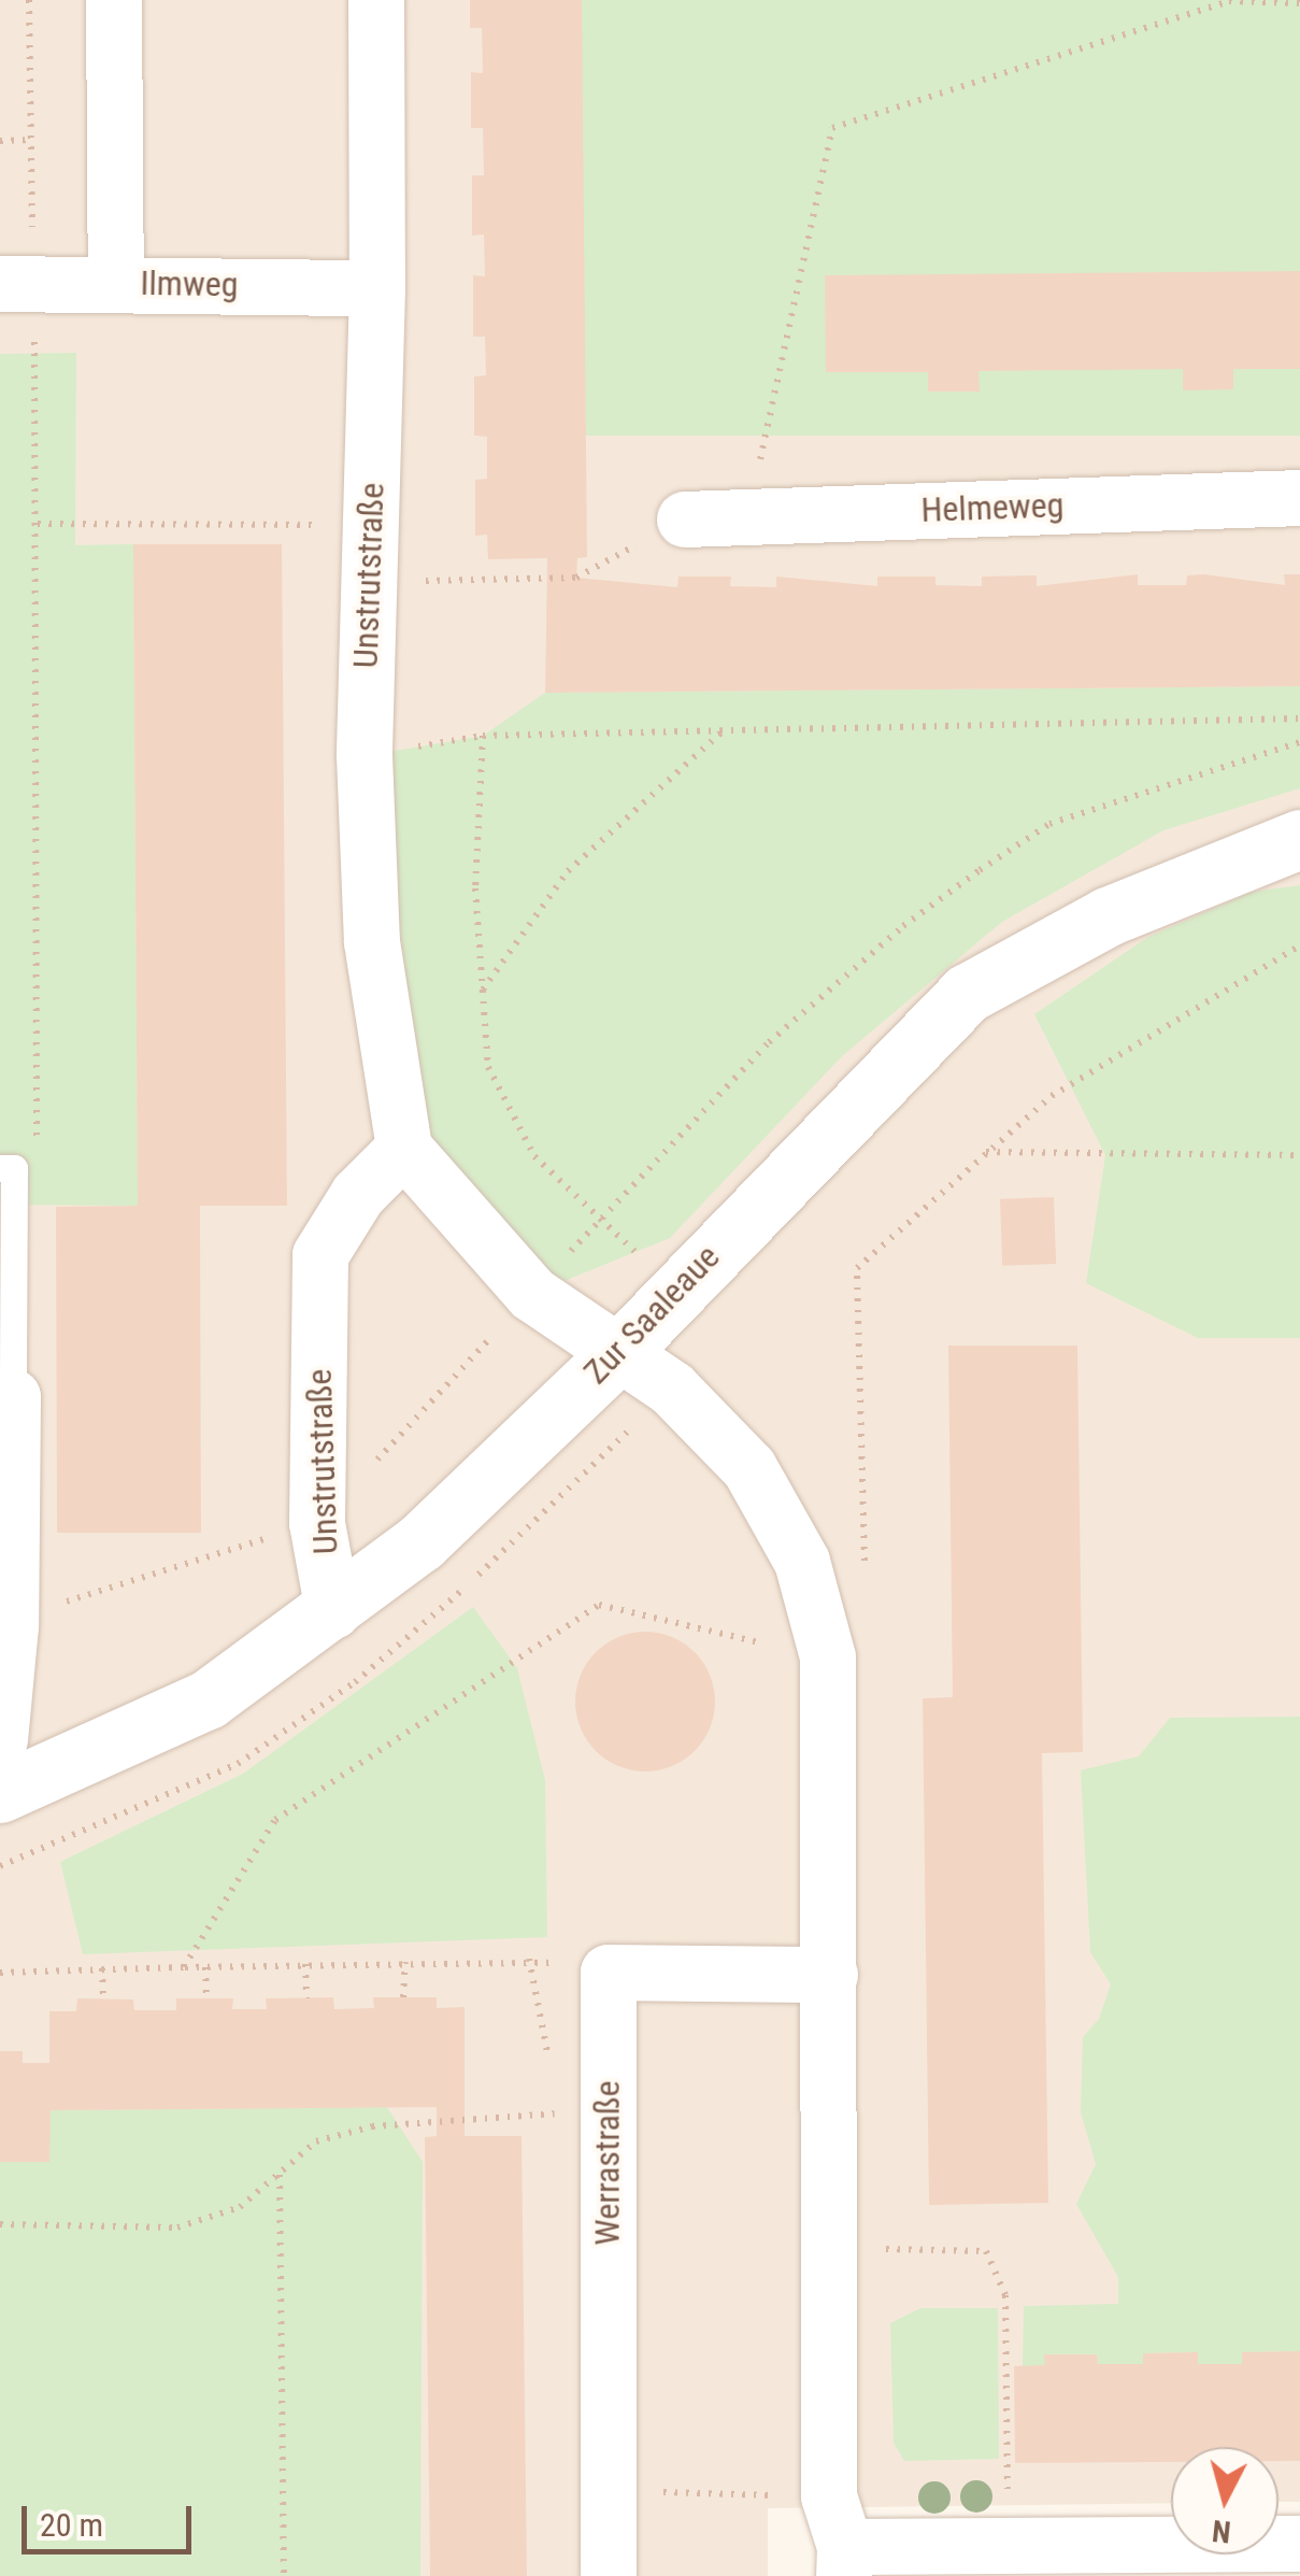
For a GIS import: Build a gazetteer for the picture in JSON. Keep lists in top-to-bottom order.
{
  "streets": {
    "street": [
      "Ilmweg",
      "Helmeweg",
      "Unstrutstraße",
      "Zur Saaleaue",
      "Werrastraße"
    ]
  },
  "crossings": [
    ["Ilmweg", "Unstrutstraße"],
    ["Unstrutstraße", "Zur Saaleaue"]
  ],
  "scale_bar": "20 m",
  "north": "bottom"
}
